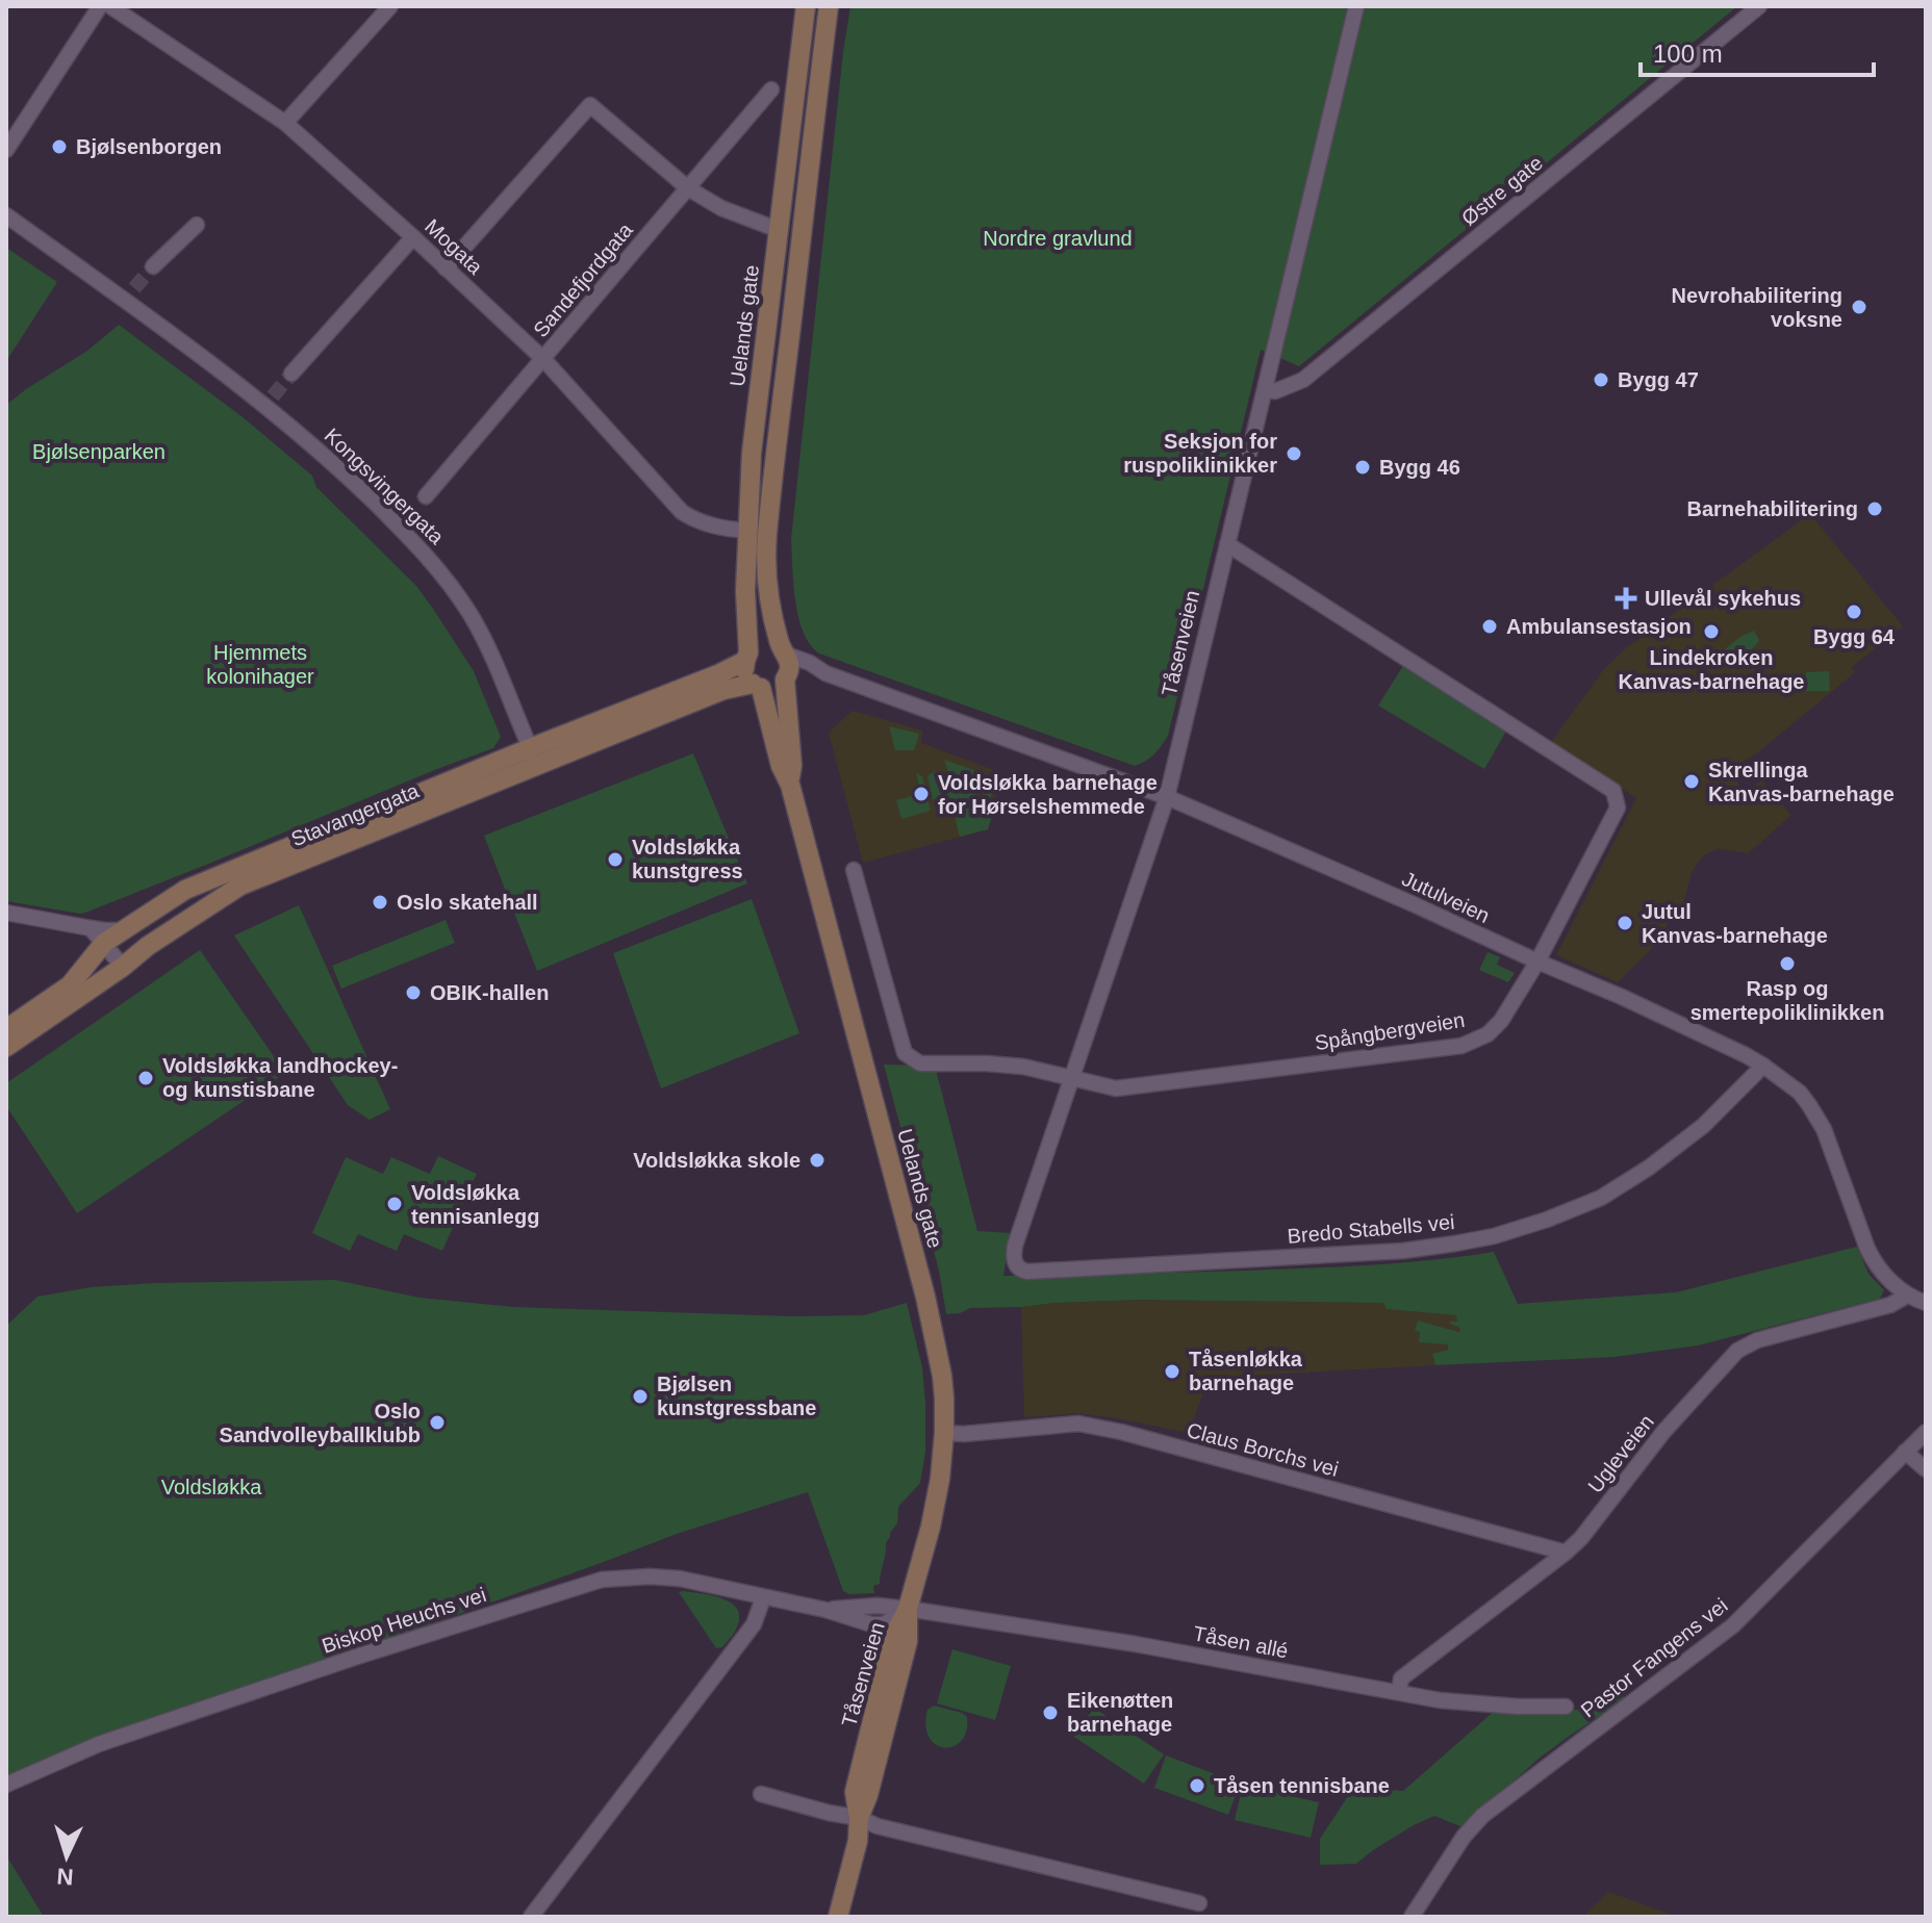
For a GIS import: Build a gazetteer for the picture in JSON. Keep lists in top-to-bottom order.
{
  "streets": {
    "main road": ["Uelands gate", "Tåsenveien", "Stavangergata"],
    "street": [
      "Østre gate",
      "Mogata",
      "Sandefjordgata",
      "Kongsvingergata",
      "Jutulveien",
      "Spångbergveien",
      "Bredo Stabells vei",
      "Claus Borchs vei",
      "Ugleveien",
      "Biskop Heuchs vei",
      "Tåsen allé",
      "Pastor Fangens vei"
    ]
  },
  "crossings": [
    ["Østre gate", "Tåsenveien"],
    ["Mogata", "Sandefjordgata"],
    ["Mogata", "Uelands gate"],
    ["Uelands gate", "Tåsenveien"],
    ["Uelands gate", "Stavangergata"],
    ["Uelands gate", "Jutulveien"],
    ["Uelands gate", "Claus Borchs vei"],
    ["Uelands gate", "Biskop Heuchs vei"],
    ["Uelands gate", "Tåsen allé"],
    ["Kongsvingergata", "Stavangergata"],
    ["Tåsenveien", "Jutulveien"],
    ["Tåsenveien", "Spångbergveien"],
    ["Tåsenveien", "Bredo Stabells vei"],
    ["Tåsenveien", "Biskop Heuchs vei"],
    ["Tåsenveien", "Tåsen allé"],
    ["Stavangergata", "Jutulveien"],
    ["Jutulveien", "Spångbergveien"],
    ["Jutulveien", "Bredo Stabells vei"],
    ["Jutulveien", "Ugleveien"],
    ["Claus Borchs vei", "Ugleveien"],
    ["Ugleveien", "Tåsen allé"],
    ["Biskop Heuchs vei", "Tåsen allé"]
  ],
  "parks": [
    "Nordre gravlund",
    "Bjølsenparken",
    "Hjemmets kolonihager",
    "Voldsløkka"
  ],
  "places": {
    "other": [
      "Bjølsenborgen",
      "Nevrohabilitering voksne",
      "Bygg 47",
      "Seksjon for ruspoliklinikker",
      "Bygg 46",
      "Barnehabilitering",
      "Bygg 64",
      "Ambulansestasjon",
      "Lindekroken Kanvas-barnehage",
      "Skrellinga Kanvas-barnehage",
      "Voldsløkka barnehage for Hørselshemmede",
      "Voldsløkka kunstgress",
      "Oslo skatehall",
      "Jutul Kanvas-barnehage",
      "Rasp og smertepoliklinikken",
      "OBIK-hallen",
      "Voldsløkka landhockey- og kunstisbane",
      "Voldsløkka skole",
      "Voldsløkka tennisanlegg",
      "Tåsenløkka barnehage",
      "Bjølsen kunstgressbane",
      "Oslo Sandvolleyballklubb",
      "Eikenøtten barnehage",
      "Tåsen tennisbane"
    ],
    "health": ["Ullevål sykehus"]
  },
  "scale_bar": "100 m",
  "north": "bottom"
}
